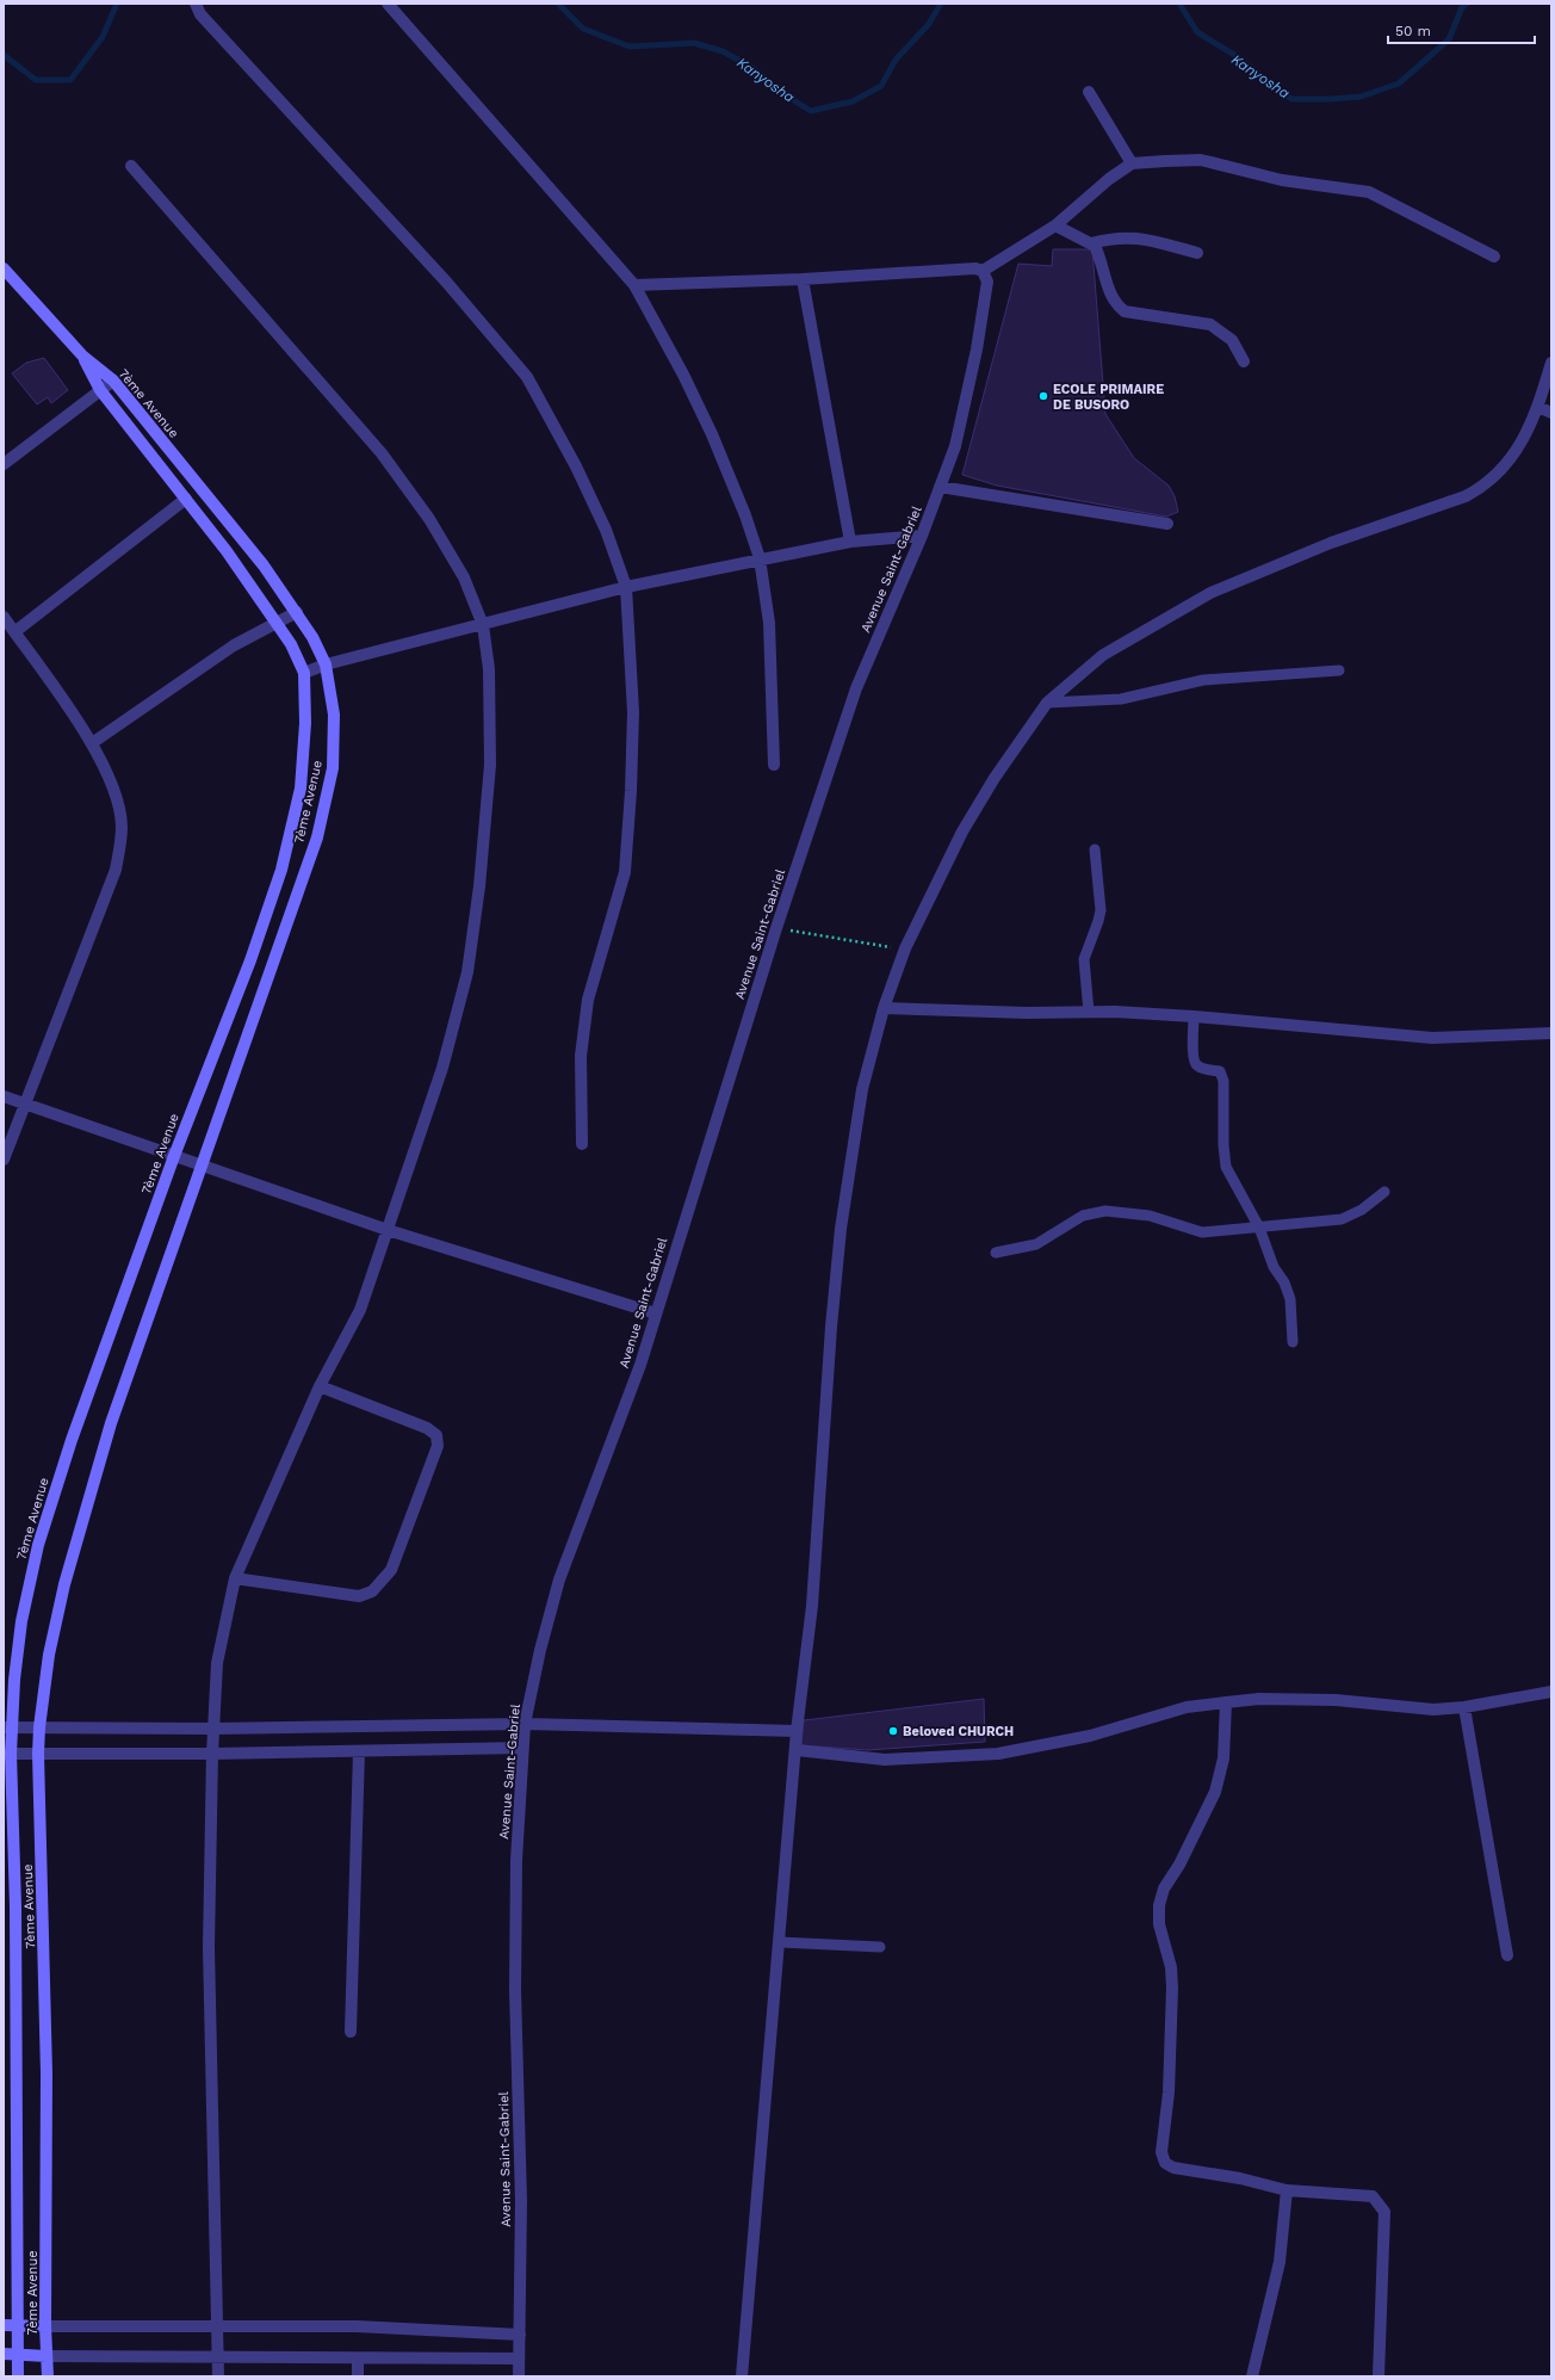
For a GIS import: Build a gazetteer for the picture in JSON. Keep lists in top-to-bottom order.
{
  "streets": {
    "street": ["7ème Avenue", "Avenue Saint-Gabriel"]
  },
  "water": ["Kanyosha"],
  "places": ["ECOLE PRIMAIRE DE BUSORO", "Beloved CHURCH"],
  "scale_bar": "50 m"
}
